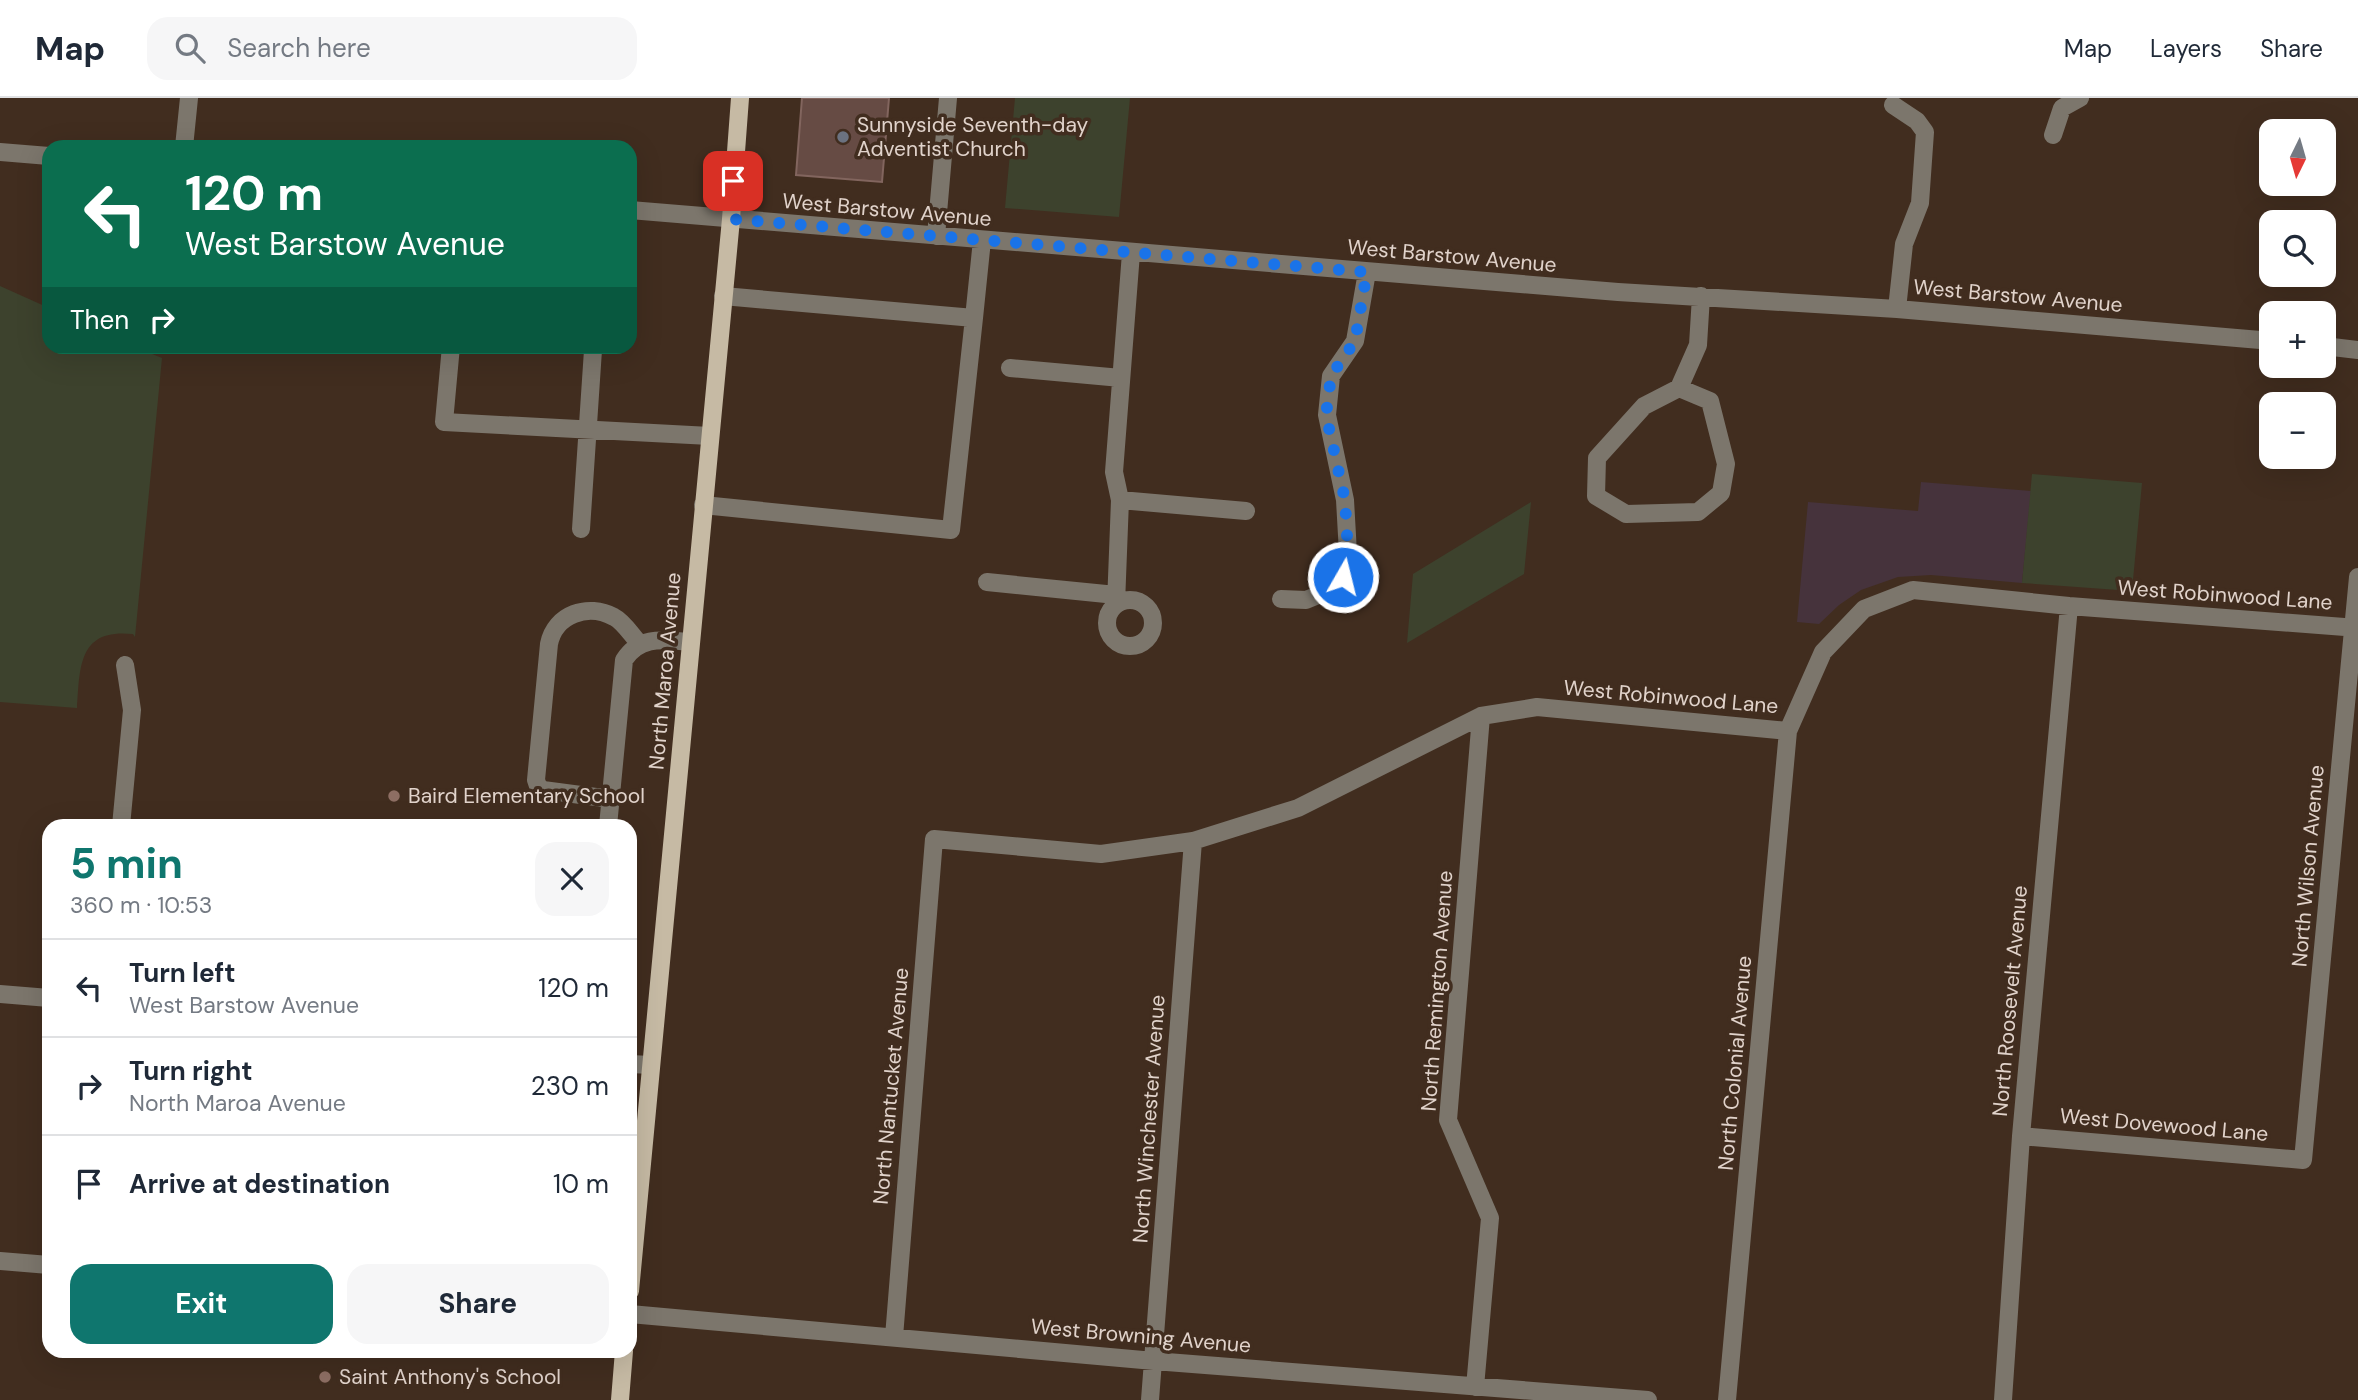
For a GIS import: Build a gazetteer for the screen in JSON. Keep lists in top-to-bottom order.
{
  "streets": {
    "main road": ["North Maroa Avenue"],
    "street": [
      "West Barstow Avenue",
      "West Robinwood Lane",
      "North Wilson Avenue",
      "North Remington Avenue",
      "North Roosevelt Avenue",
      "North Colonial Avenue",
      "North Nantucket Avenue",
      "North Winchester Avenue",
      "West Dovewood Lane",
      "West Browning Avenue"
    ]
  },
  "crossings": [
    ["West Barstow Avenue", "North Maroa Avenue"],
    ["West Robinwood Lane", "North Wilson Avenue"],
    ["West Robinwood Lane", "North Remington Avenue"],
    ["West Robinwood Lane", "North Roosevelt Avenue"],
    ["West Robinwood Lane", "North Colonial Avenue"],
    ["West Robinwood Lane", "North Nantucket Avenue"],
    ["West Robinwood Lane", "North Winchester Avenue"],
    ["North Wilson Avenue", "West Dovewood Lane"],
    ["North Remington Avenue", "West Browning Avenue"],
    ["North Roosevelt Avenue", "West Dovewood Lane"],
    ["North Nantucket Avenue", "West Browning Avenue"],
    ["North Winchester Avenue", "West Browning Avenue"]
  ],
  "places": ["Sunnyside Seventh-day Adventist Church", "Baird Elementary School", "Saint Anthony's School"],
  "north": "bottom",
  "page": {
    "header": "Map",
    "search": "Search here",
    "nav": ["Map", "Layers", "Share"],
    "map_buttons": ["+", "−"],
    "turn": ["120 m", "West Barstow Avenue"],
    "then": "Then",
    "heading": ["5 min", "360 m · 10:53"],
    "list": [
      {
        "name": "Turn left",
        "note": "West Barstow Avenue",
        "value": "120 m"
      },
      {
        "name": "Turn right",
        "note": "North Maroa Avenue",
        "value": "230 m"
      },
      {
        "name": "Arrive at destination",
        "value": "10 m"
      }
    ],
    "buttons": ["Exit", "Share"]
  }
}
